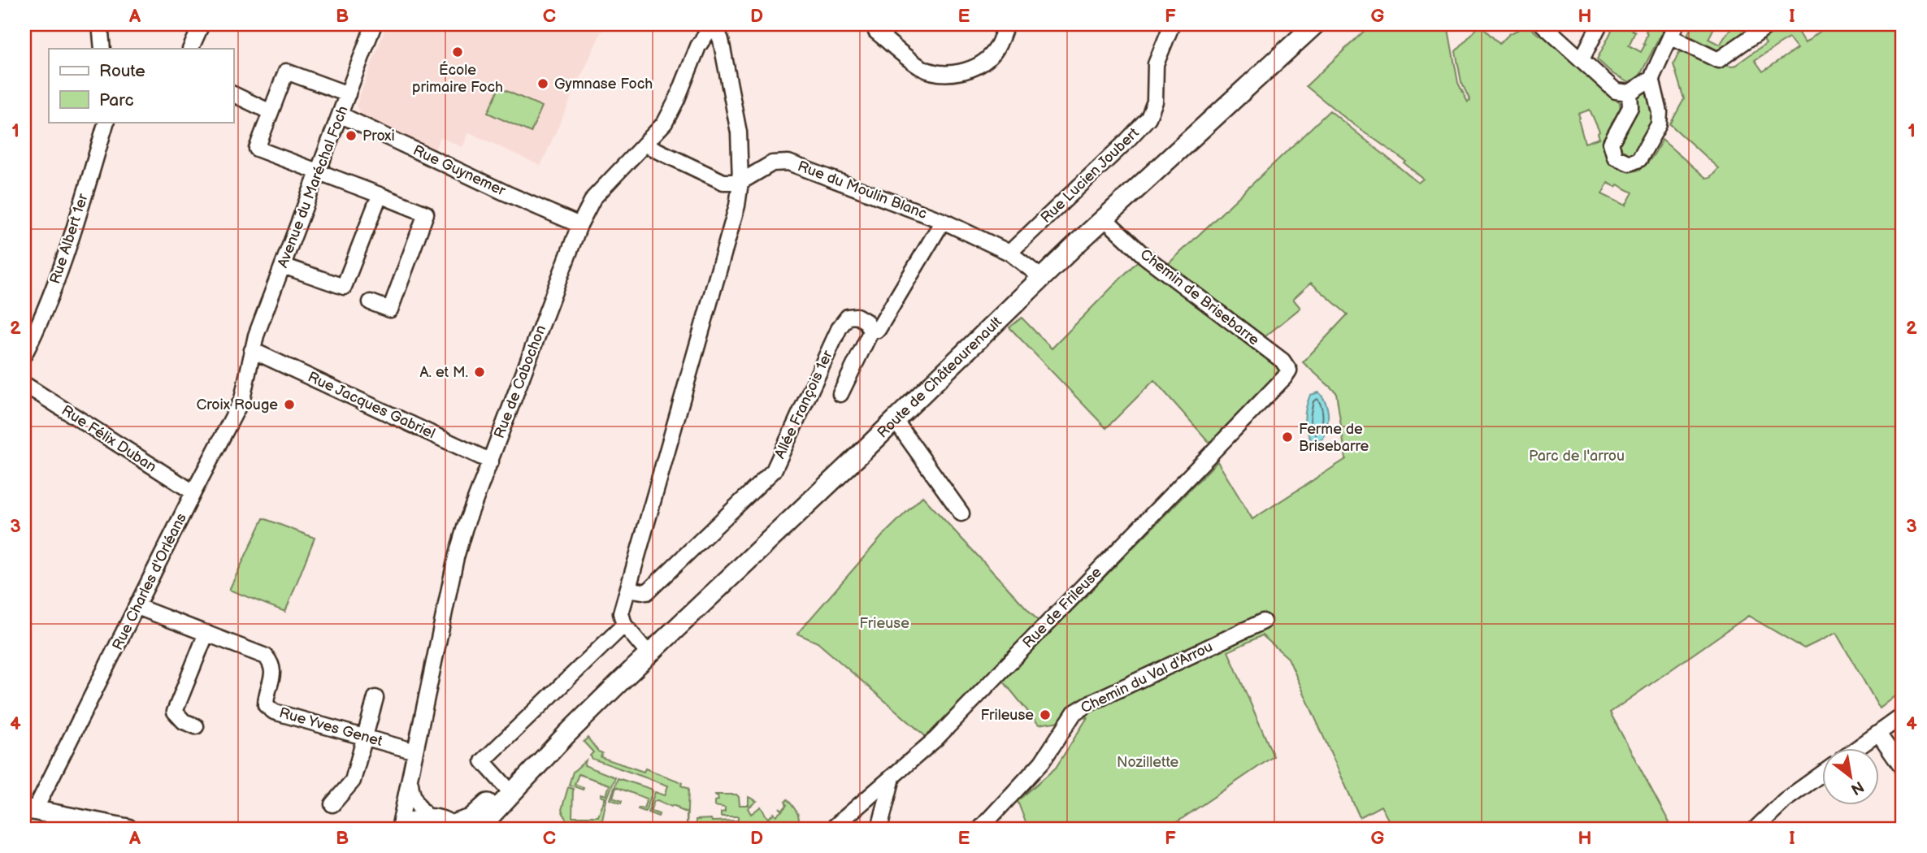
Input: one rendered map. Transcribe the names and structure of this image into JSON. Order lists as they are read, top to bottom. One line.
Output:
{"streets":{"main road":["Route de Châteaurenault"],"street":["Rue Guynemer","Rue Lucien Joubert","Avenue du Maréchal Foch","Rue du Moulin Blanc","Rue Albert 1er","Chemin de Brisebarre","Rue de Cabochon","Allée François 1er","Rue Jacques Gabriel","Rue Félix Duban","Rue Charles d'Orléans","Rue de Frileuse","Chemin du Val d'Arrou","Rue Yves Genet"]},"crossings":[["Rue Guynemer","Avenue du Maréchal Foch"],["Rue Guynemer","Rue de Cabochon"],["Rue Lucien Joubert","Rue du Moulin Blanc"],["Avenue du Maréchal Foch","Rue Jacques Gabriel"],["Avenue du Maréchal Foch","Rue Charles d'Orléans"],["Rue du Moulin Blanc","Route de Châteaurenault"],["Chemin de Brisebarre","Route de Châteaurenault"],["Chemin de Brisebarre","Rue de Frileuse"],["Rue de Cabochon","Rue Jacques Gabriel"],["Rue de Cabochon","Rue Yves Genet"],["Rue Jacques Gabriel","Rue Charles d'Orléans"],["Rue Félix Duban","Rue Charles d'Orléans"],["Rue Charles d'Orléans","Rue Yves Genet"]],"parks":["Parc de l'arrou","Frieuse","Nozillette"],"places":["École primaire Foch","Gymnase Foch","Proxi","A. et M.","Croix Rouge","Ferme de Brisebarre","Frileuse"],"legend":["Route","Parc"],"north":"bottom right","grid":{"columns":["A","B","C","D","E","F","G","H","I"],"rows":["1","2","3","4"]}}
